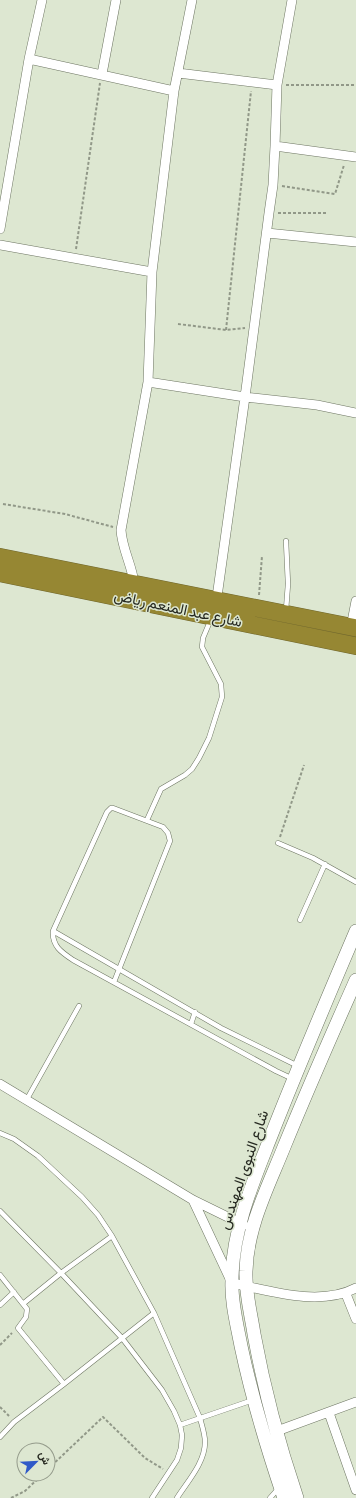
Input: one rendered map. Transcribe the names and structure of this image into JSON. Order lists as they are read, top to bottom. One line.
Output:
{"streets":{"highway":["شارع عبد المنعم رياض"],"street":["شارع النبوى المهندس"]},"north":"top right"}
